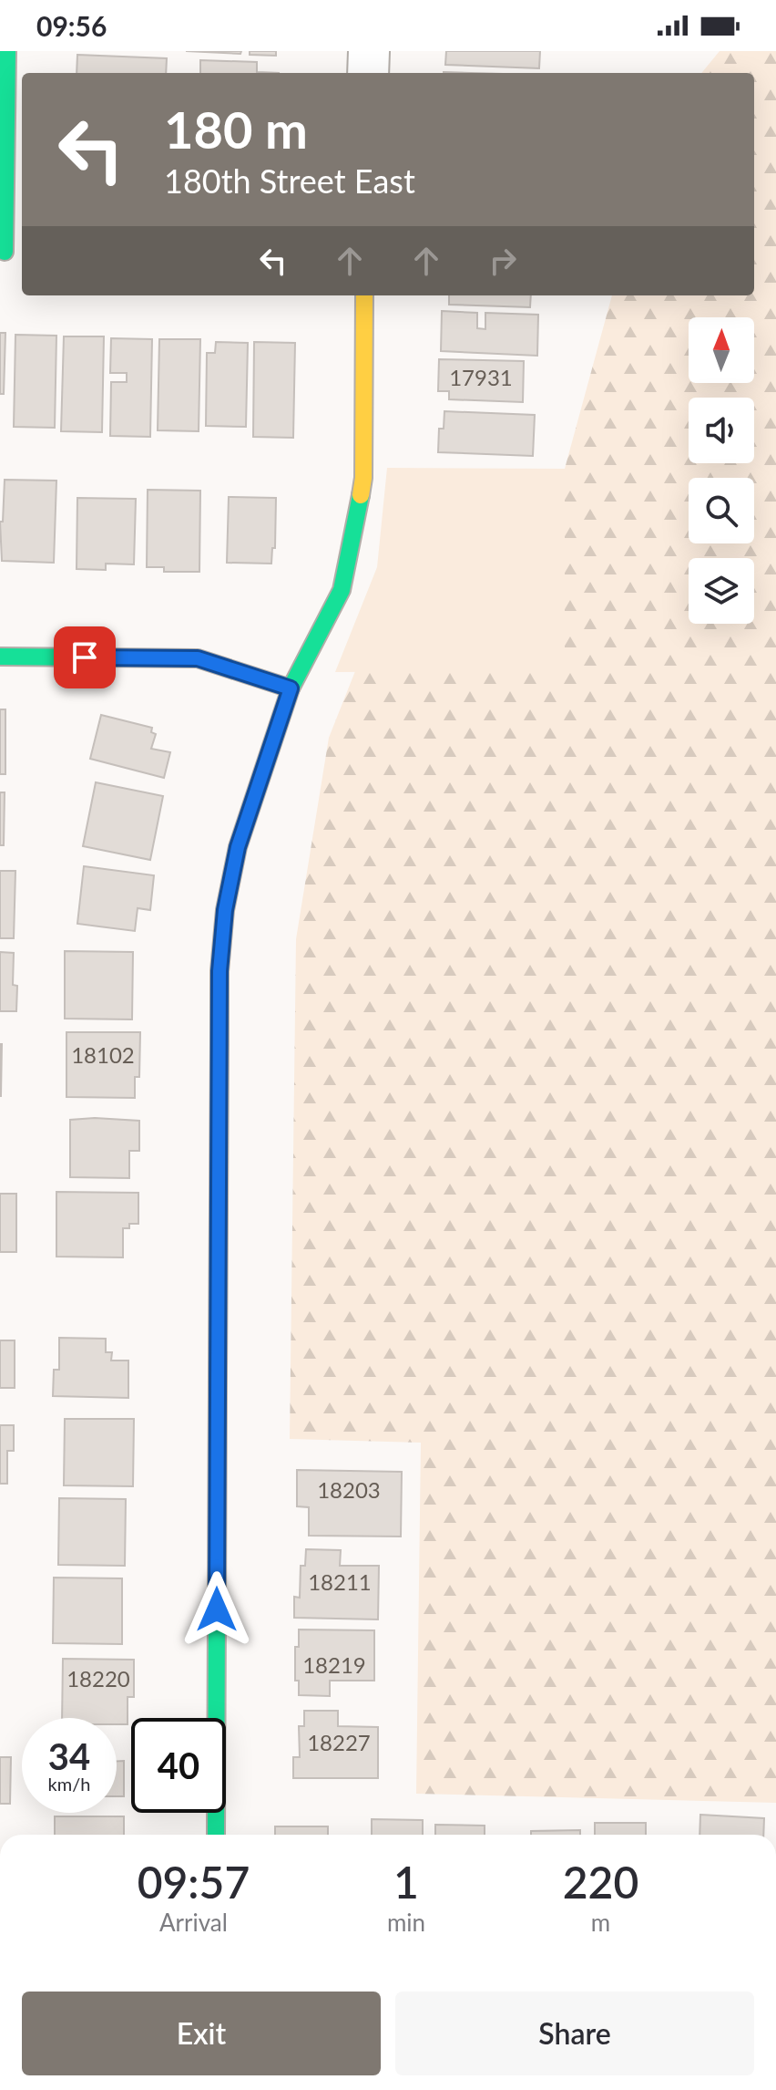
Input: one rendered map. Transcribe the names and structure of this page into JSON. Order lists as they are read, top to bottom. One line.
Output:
{"house_numbers":["17931","18102","18203","18211","18219","18220","18227"],"north":"top","page":{"status":"09:56","turn":["180 m","180th Street East"],"speed":"34 km/h","limit":"40","eta":["09:57","Arrival","1","min","220","m"],"buttons":["Exit","Share"]}}
